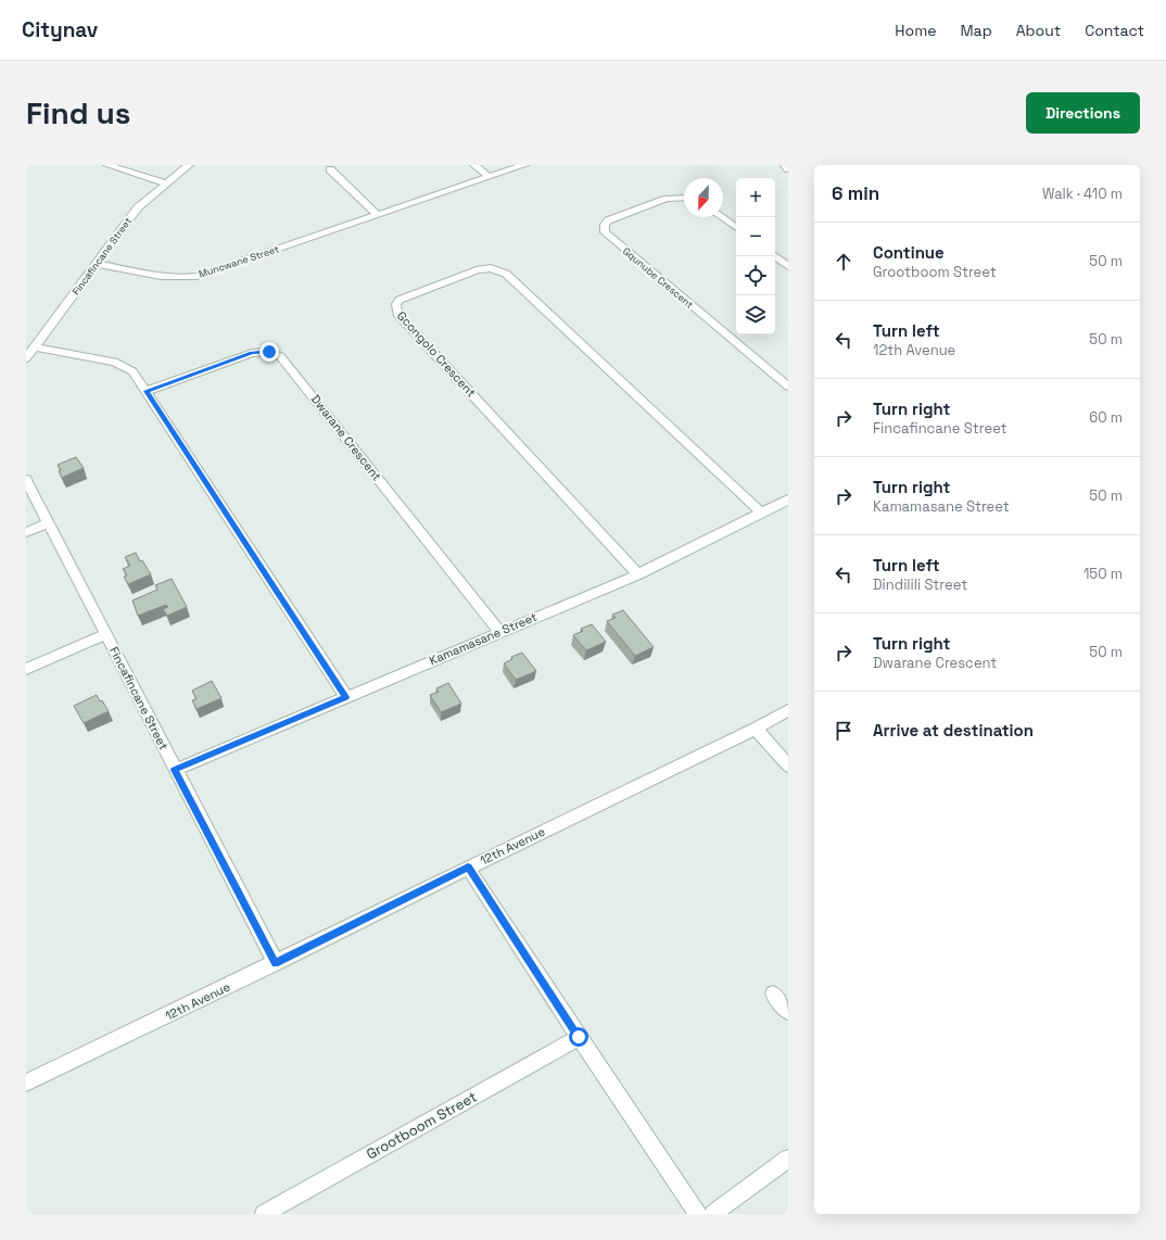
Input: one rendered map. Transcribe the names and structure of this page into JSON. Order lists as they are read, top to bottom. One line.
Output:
{"streets":{"street":["Fincafincane Street","Muncwane Street","Gqunube Crescent","Gcongolo Crescent","Dwarane Crescent","Kamamasane Street","12th Avenue","Grootboom Street"]},"crossings":[["Fincafincane Street","Muncwane Street"],["Fincafincane Street","Kamamasane Street"],["Fincafincane Street","12th Avenue"],["Gcongolo Crescent","Kamamasane Street"],["Dwarane Crescent","Kamamasane Street"]],"north":"bottom","page":{"header":"Citynav","nav":["Home","Map","About","Contact"],"buttons":"Directions","title":"Find us","heading":["6 min","Walk · 410 m"],"map_buttons":["+","−"],"list":[["Continue","Grootboom Street","50 m"],["Turn left","12th Avenue","50 m"],["Turn right","Fincafincane Street","60 m"],["Turn right","Kamamasane Street","50 m"],["Turn left","Dindilili Street","150 m"],["Turn right","Dwarane Crescent","50 m"],"Arrive at destination"]}}
